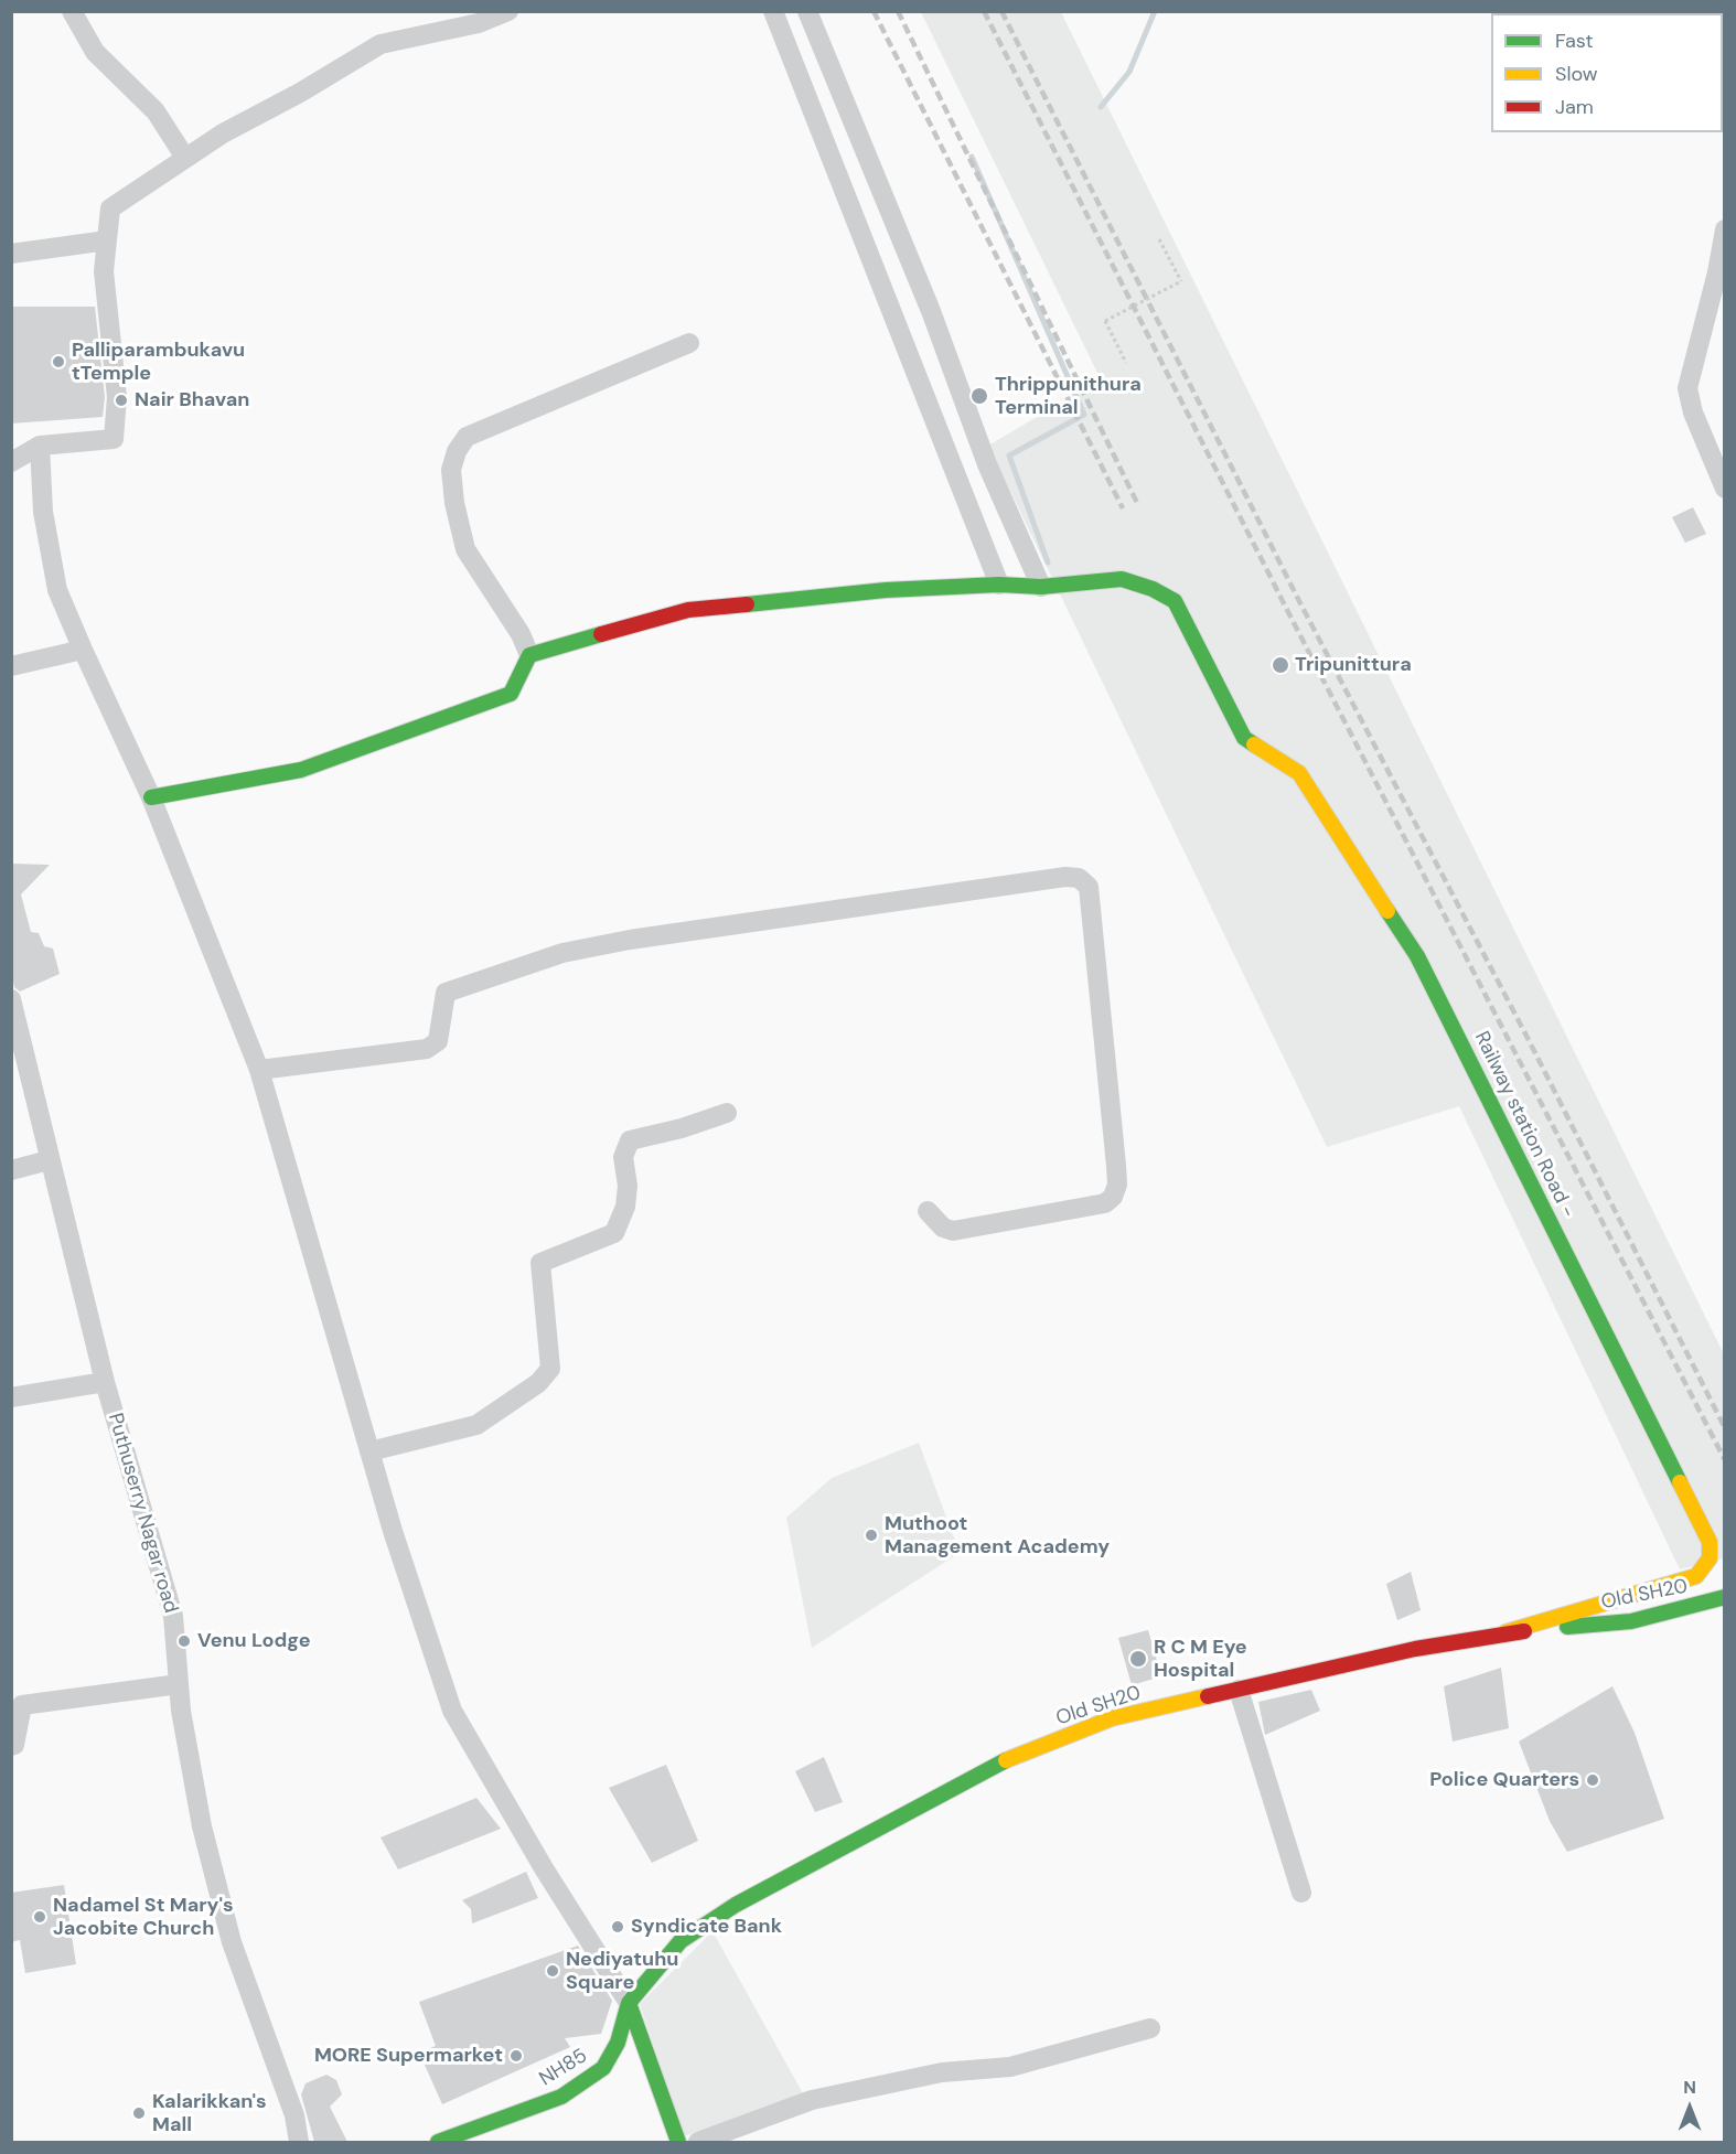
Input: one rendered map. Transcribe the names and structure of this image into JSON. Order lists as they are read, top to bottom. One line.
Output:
{"streets":{"street":["Railway station Road -","Puthuserry Nagar road","Old SH20","NH85"]},"crossings":[["Railway station Road -","Old SH20"],["Old SH20","NH85"]],"places":["Palliparambukavu tTemple","Thrippunithura Terminal","Nair Bhavan","Tripunittura","Muthoot Management Academy","Venu Lodge","R C M Eye Hospital","Police Quarters","Nadamel St Mary's Jacobite Church","Syndicate Bank","Nediyatuhu Square","MORE Supermarket","Kalarikkan's Mall"],"legend":["Fast","Slow","Jam"],"north":"top"}
